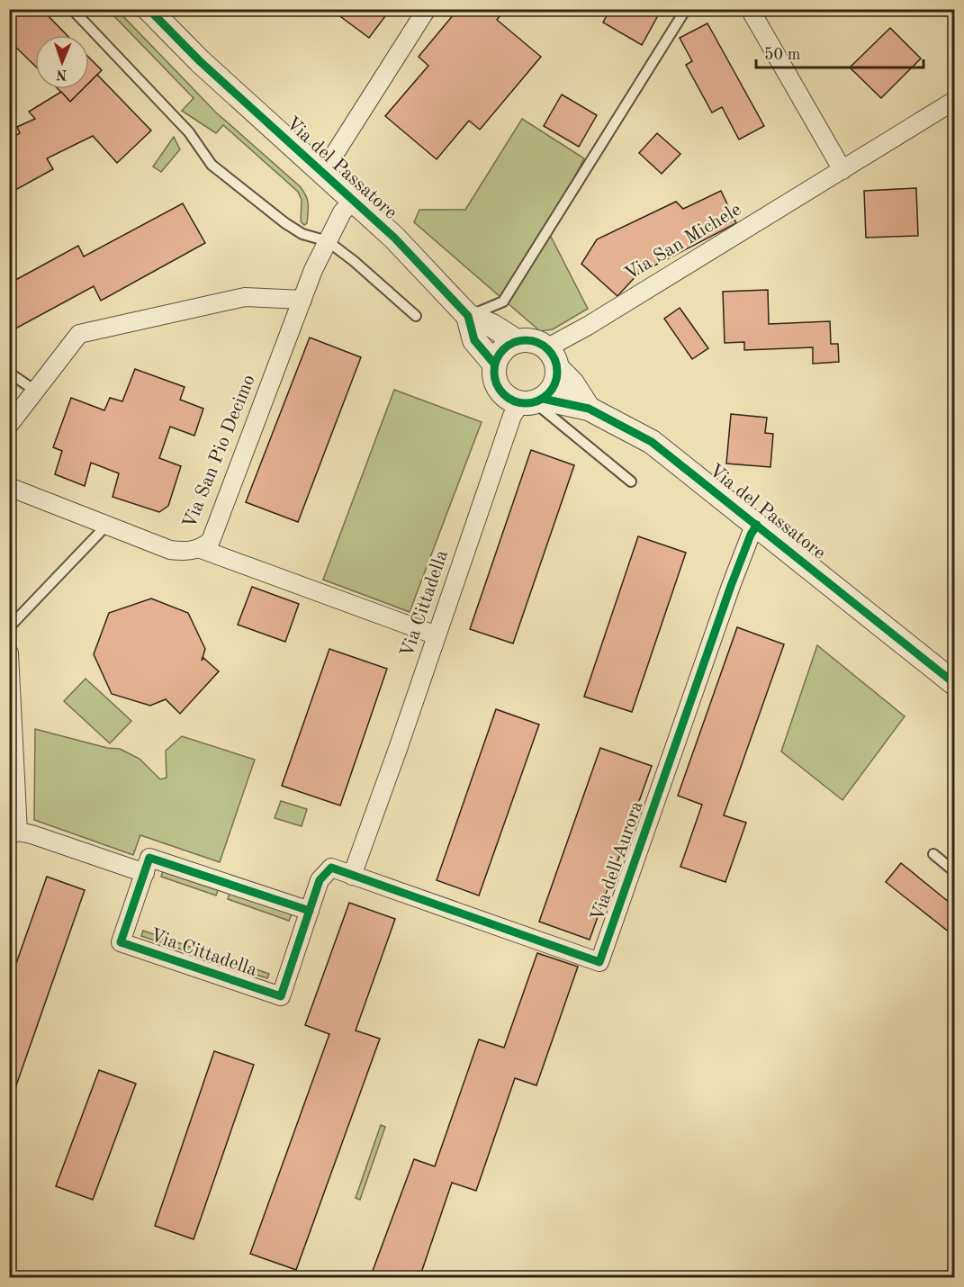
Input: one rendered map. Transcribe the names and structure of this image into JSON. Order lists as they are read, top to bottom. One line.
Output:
{"streets":{"street":["Via del Passatore","Via San Michele","Via San Pio Decimo","Via Cittadella","Via dell'Aurora"]},"crossings":[["Via del Passatore","Via San Michele"],["Via del Passatore","Via San Pio Decimo"],["Via del Passatore","Via Cittadella"],["Via del Passatore","Via dell'Aurora"],["Via San Michele","Via Cittadella"],["Via Cittadella","Via dell'Aurora"]],"scale_bar":"50 m","north":"bottom"}
